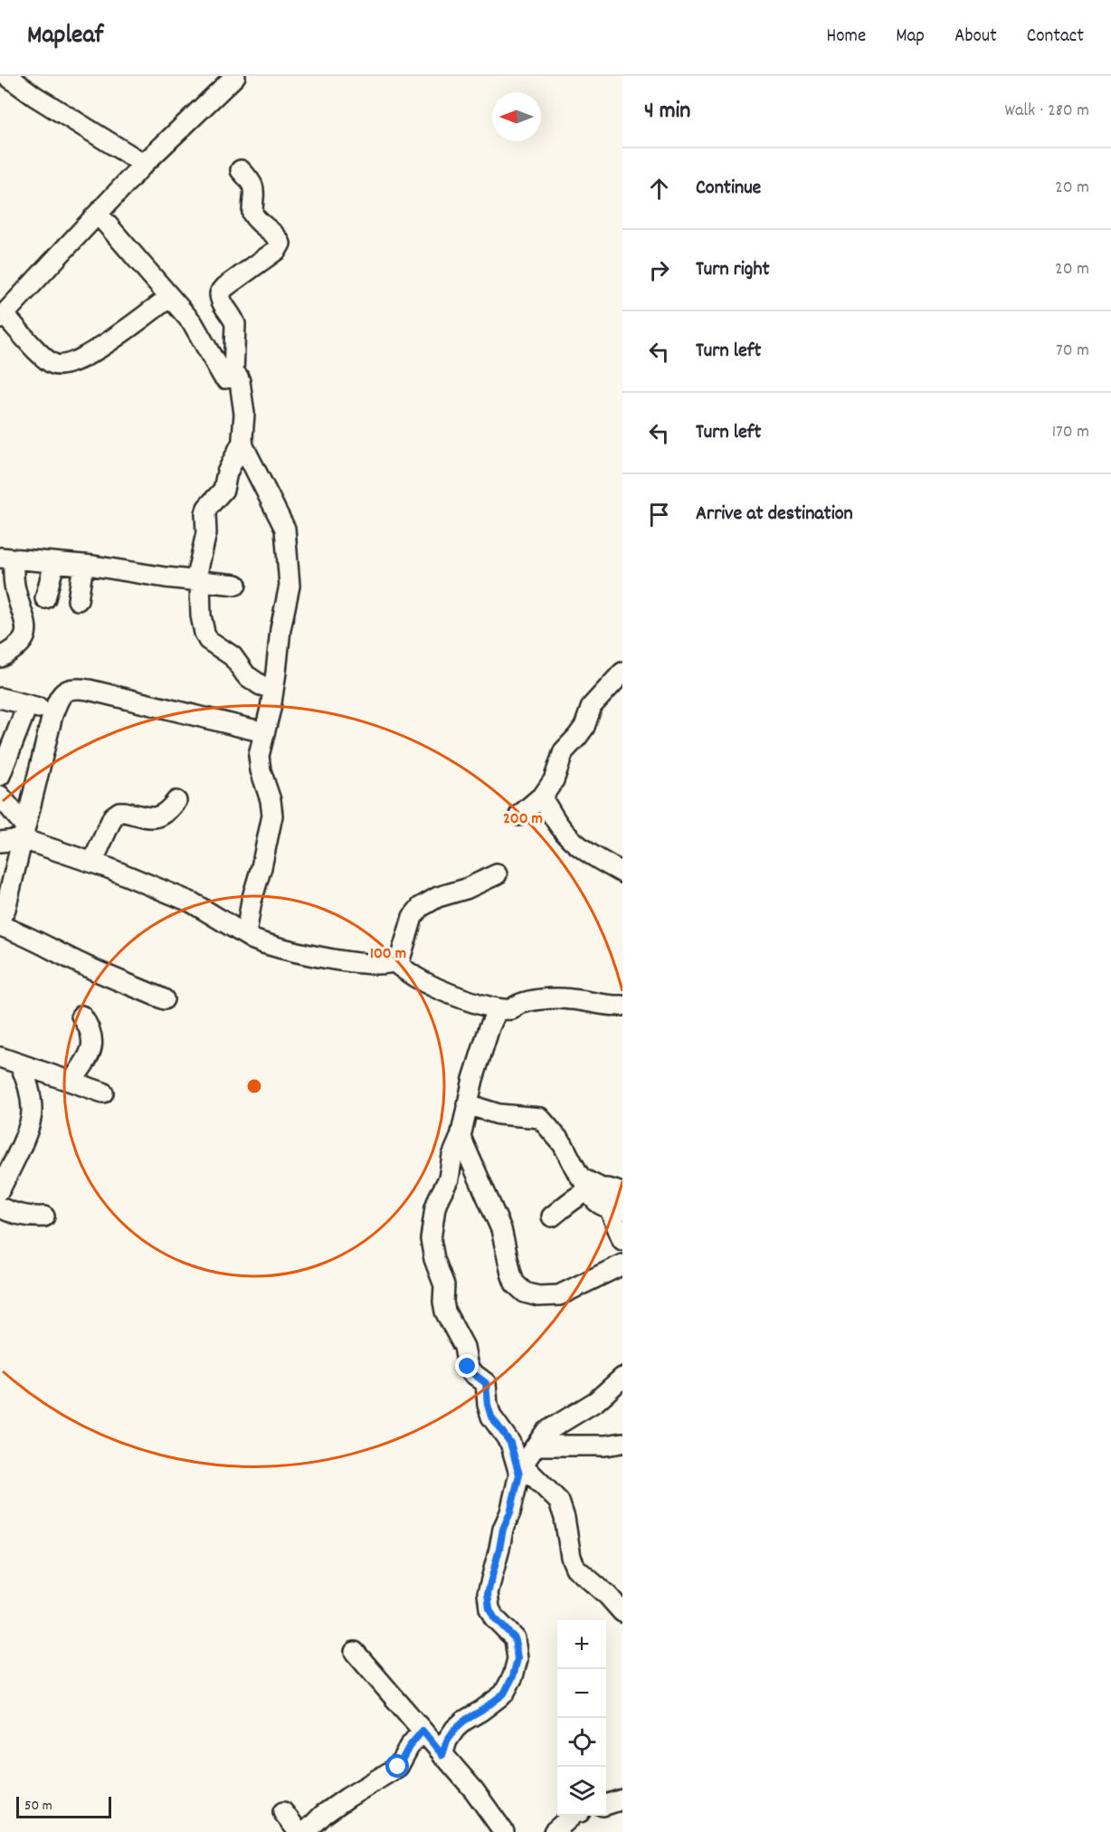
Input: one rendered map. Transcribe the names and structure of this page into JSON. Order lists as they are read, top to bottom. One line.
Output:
{"scale_bar":"50 m","north":"left","page":{"header":"Mapleaf","nav":["Home","Map","About","Contact"],"heading":["4 min","Walk · 280 m"],"list":[["Continue","20 m"],["Turn right","20 m"],["Turn left","70 m"],["Turn left","170 m"],"Arrive at destination"],"map_buttons":["+","−"],"scale":"50 m"},"rings":["200 m","100 m"]}
